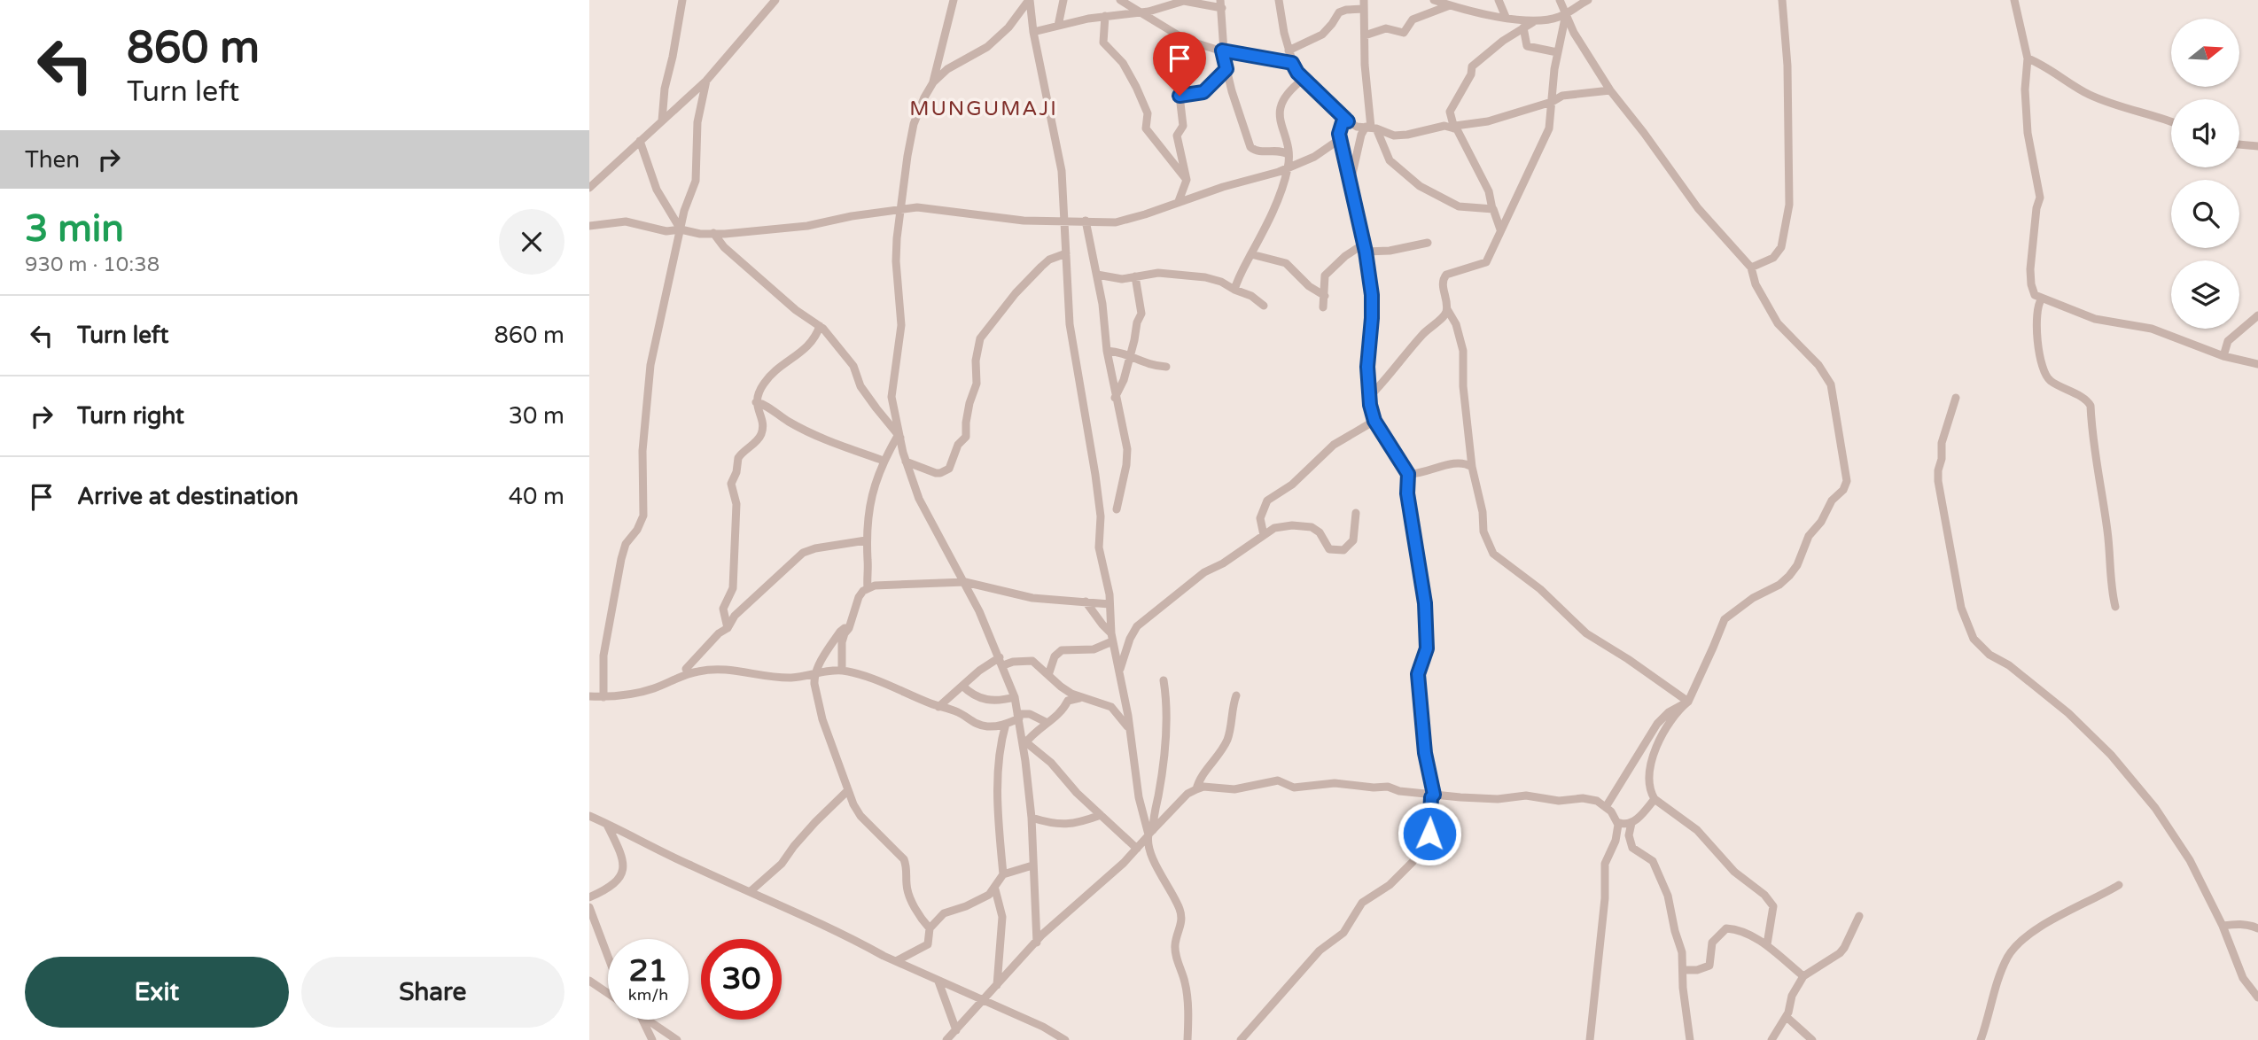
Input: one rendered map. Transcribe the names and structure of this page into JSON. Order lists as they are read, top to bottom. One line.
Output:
{"districts":["MUNGUMAJI"],"north":"right","page":{"turn":["860 m","Turn left"],"then":"Then","heading":["3 min","930 m · 10:38"],"list":[{"name":"Turn left","value":"860 m"},{"name":"Turn right","value":"30 m"},{"name":"Arrive at destination","value":"40 m"}],"speed":"21 km/h","limit":"30","buttons":["Exit","Share"]}}
